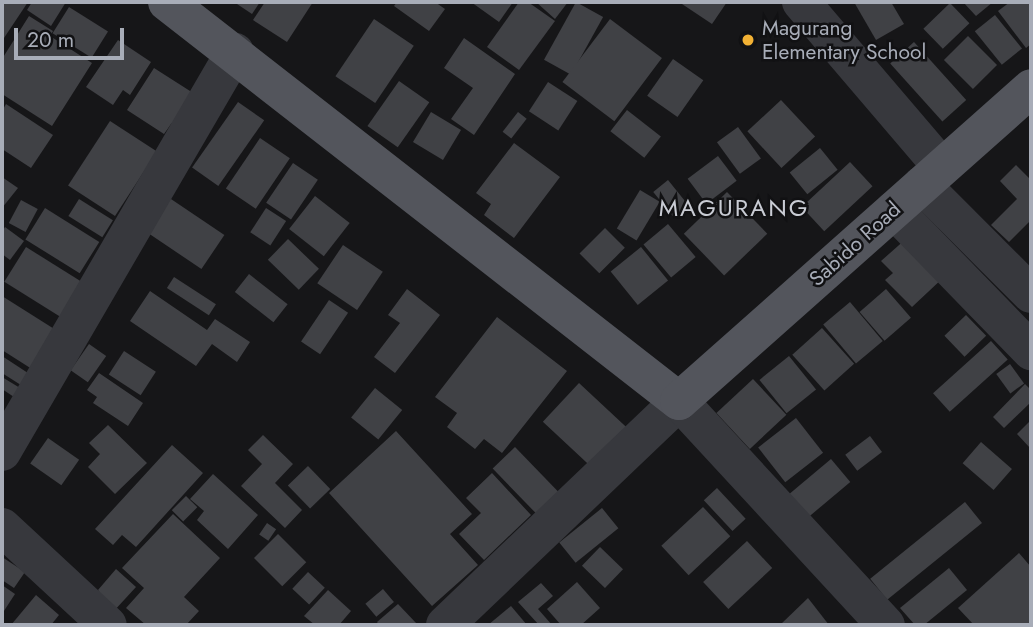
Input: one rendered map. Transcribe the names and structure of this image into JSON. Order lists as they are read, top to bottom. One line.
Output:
{"streets":{"main road":["Sabido Road"]},"districts":["MAGURANG"],"places":["Magurang Elementary School"],"scale_bar":"20 m"}
